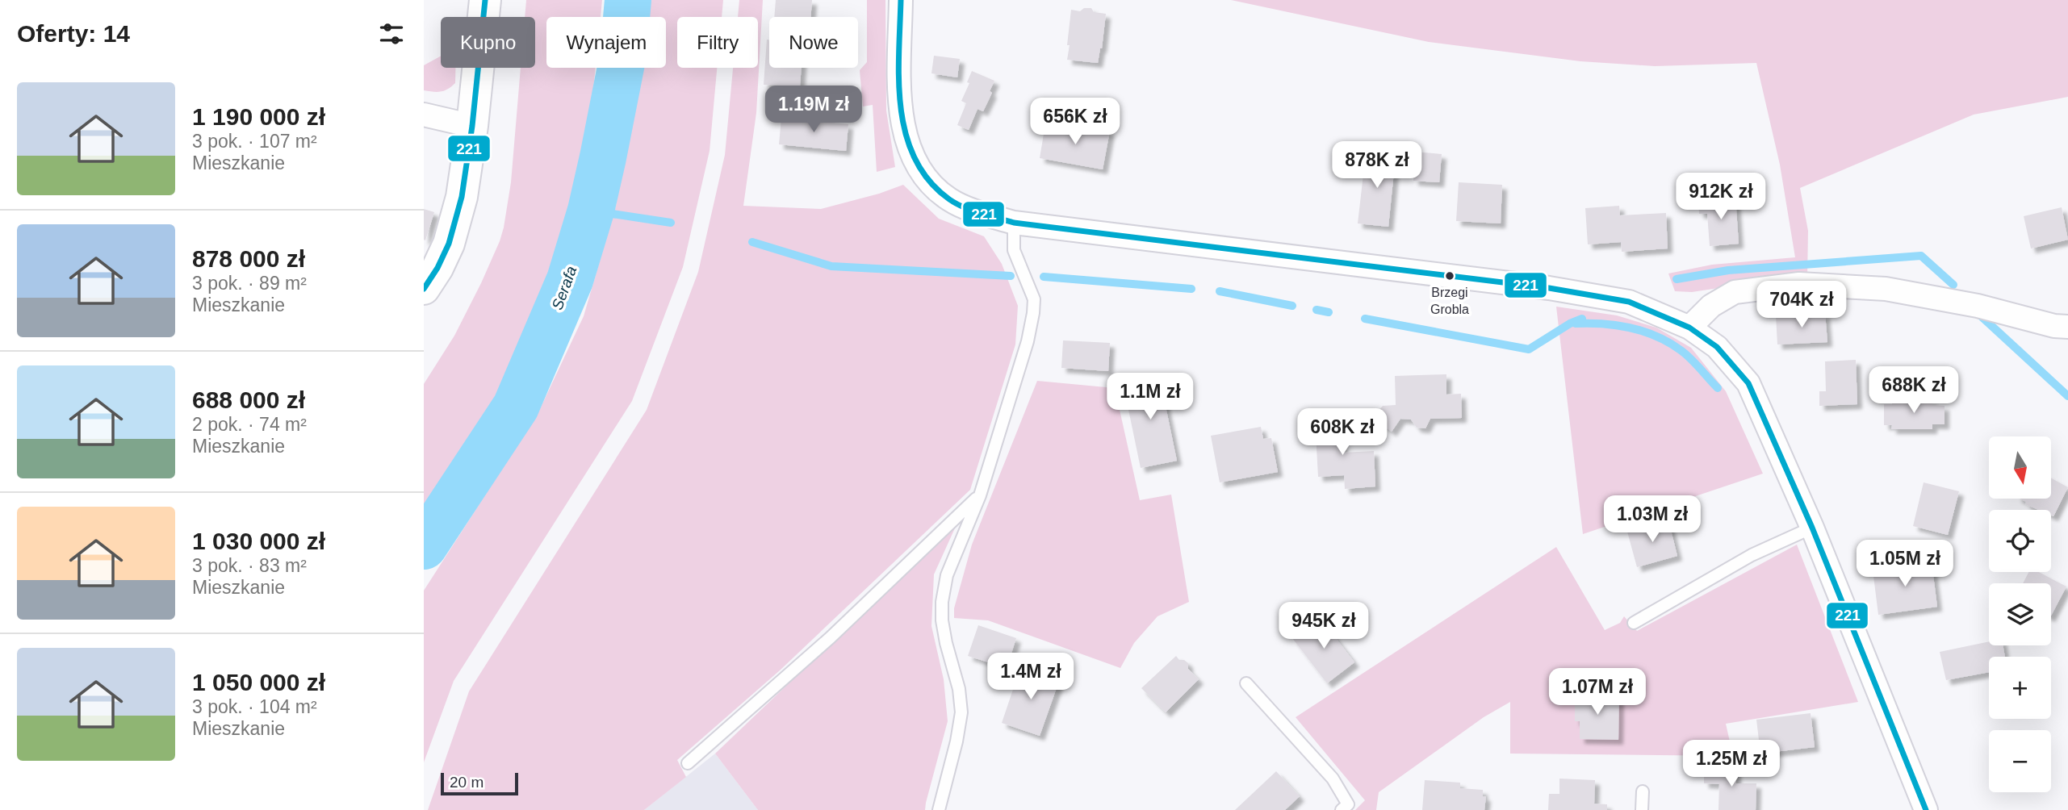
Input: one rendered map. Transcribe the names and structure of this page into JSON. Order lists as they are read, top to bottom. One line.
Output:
{"water":["Serafa"],"places":["Brzegi Grobla"],"lines":["transit line 221"],"scale_bar":"20 m","north":"bottom","page":{"heading":"Oferty: 14","chip":["Kupno","Wynajem","Filtry","Nowe"],"list":[{"name":"1 190 000 zł","note":"3 pok. · 107 m² · Mieszkanie"},{"name":"878 000 zł","note":"3 pok. · 89 m² · Mieszkanie"},{"name":"688 000 zł","note":"2 pok. · 74 m² · Mieszkanie"},{"name":"1 030 000 zł","note":"3 pok. · 83 m² · Mieszkanie"},{"name":"1 050 000 zł","note":"3 pok. · 104 m² · Mieszkanie"}],"price":["1.19M zł","656K zł","878K zł","912K zł","704K zł","688K zł","1.1M zł","608K zł","1.03M zł","1.05M zł","945K zł","1.4M zł","1.07M zł","1.25M zł"],"map_buttons":["+","−"],"scale":"20 m"}}
